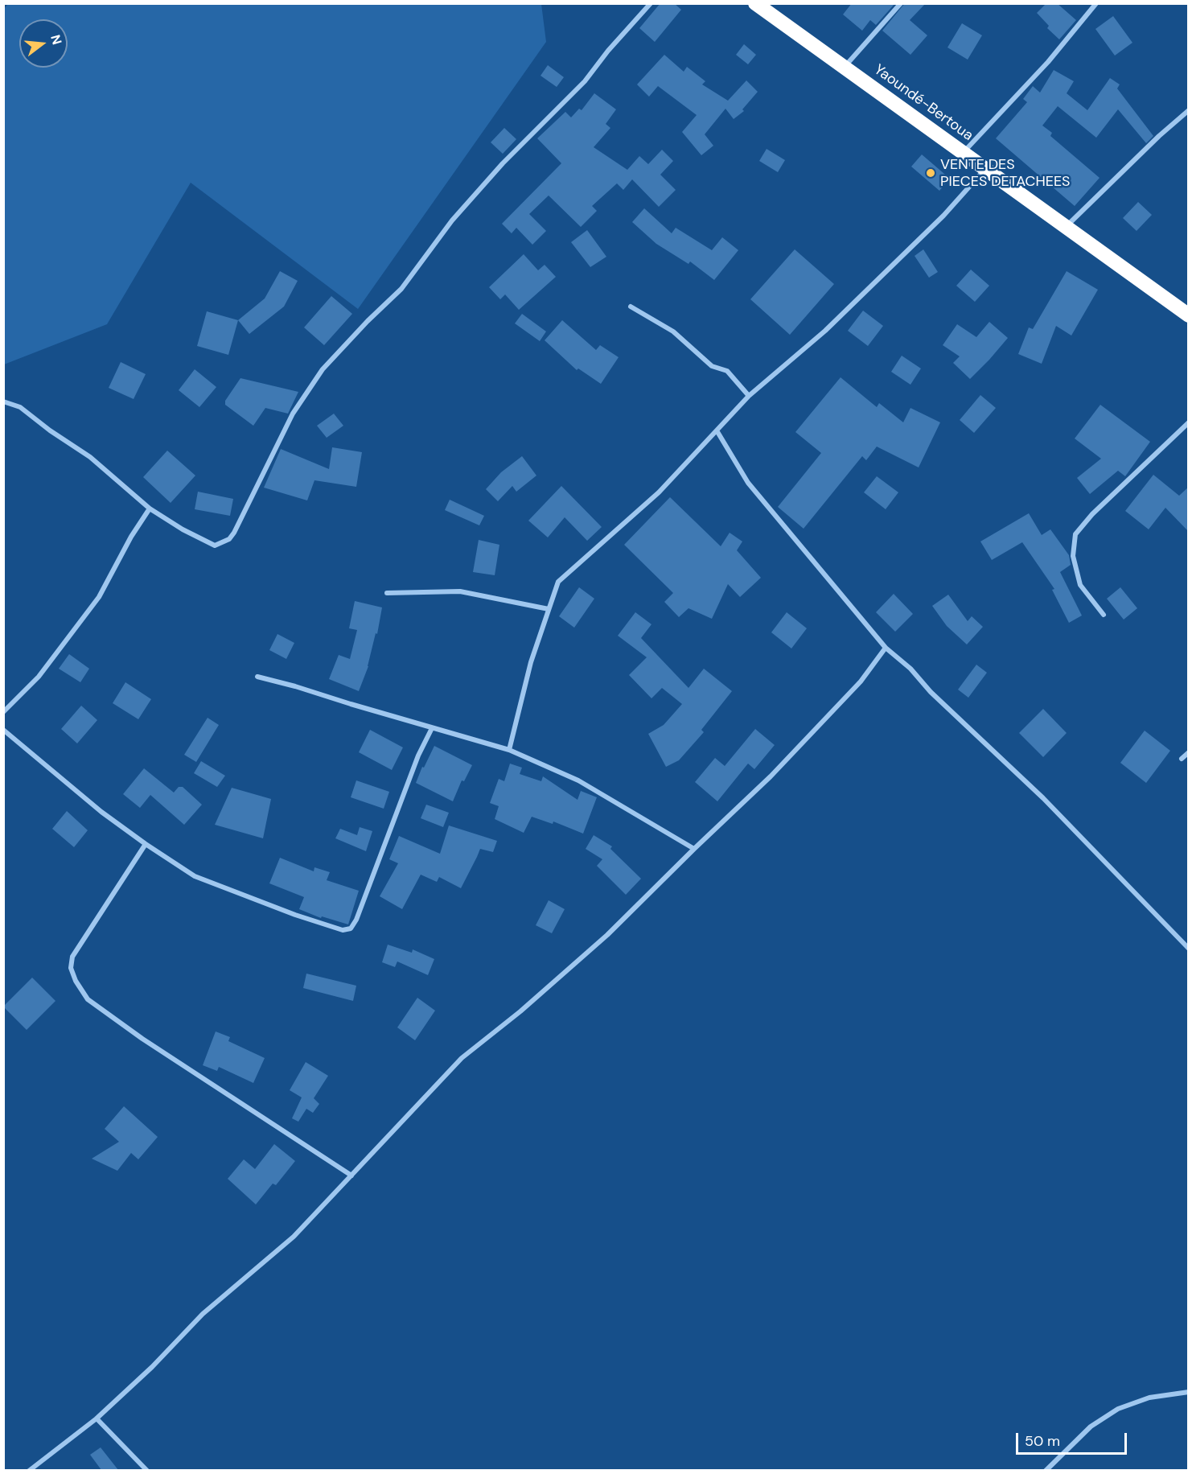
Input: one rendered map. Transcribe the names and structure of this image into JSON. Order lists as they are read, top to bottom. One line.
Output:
{"streets":{"highway":["Yaoundé-Bertoua"]},"places":["VENTE DES PIECES DETACHEES"],"scale_bar":"50 m","north":"right"}
